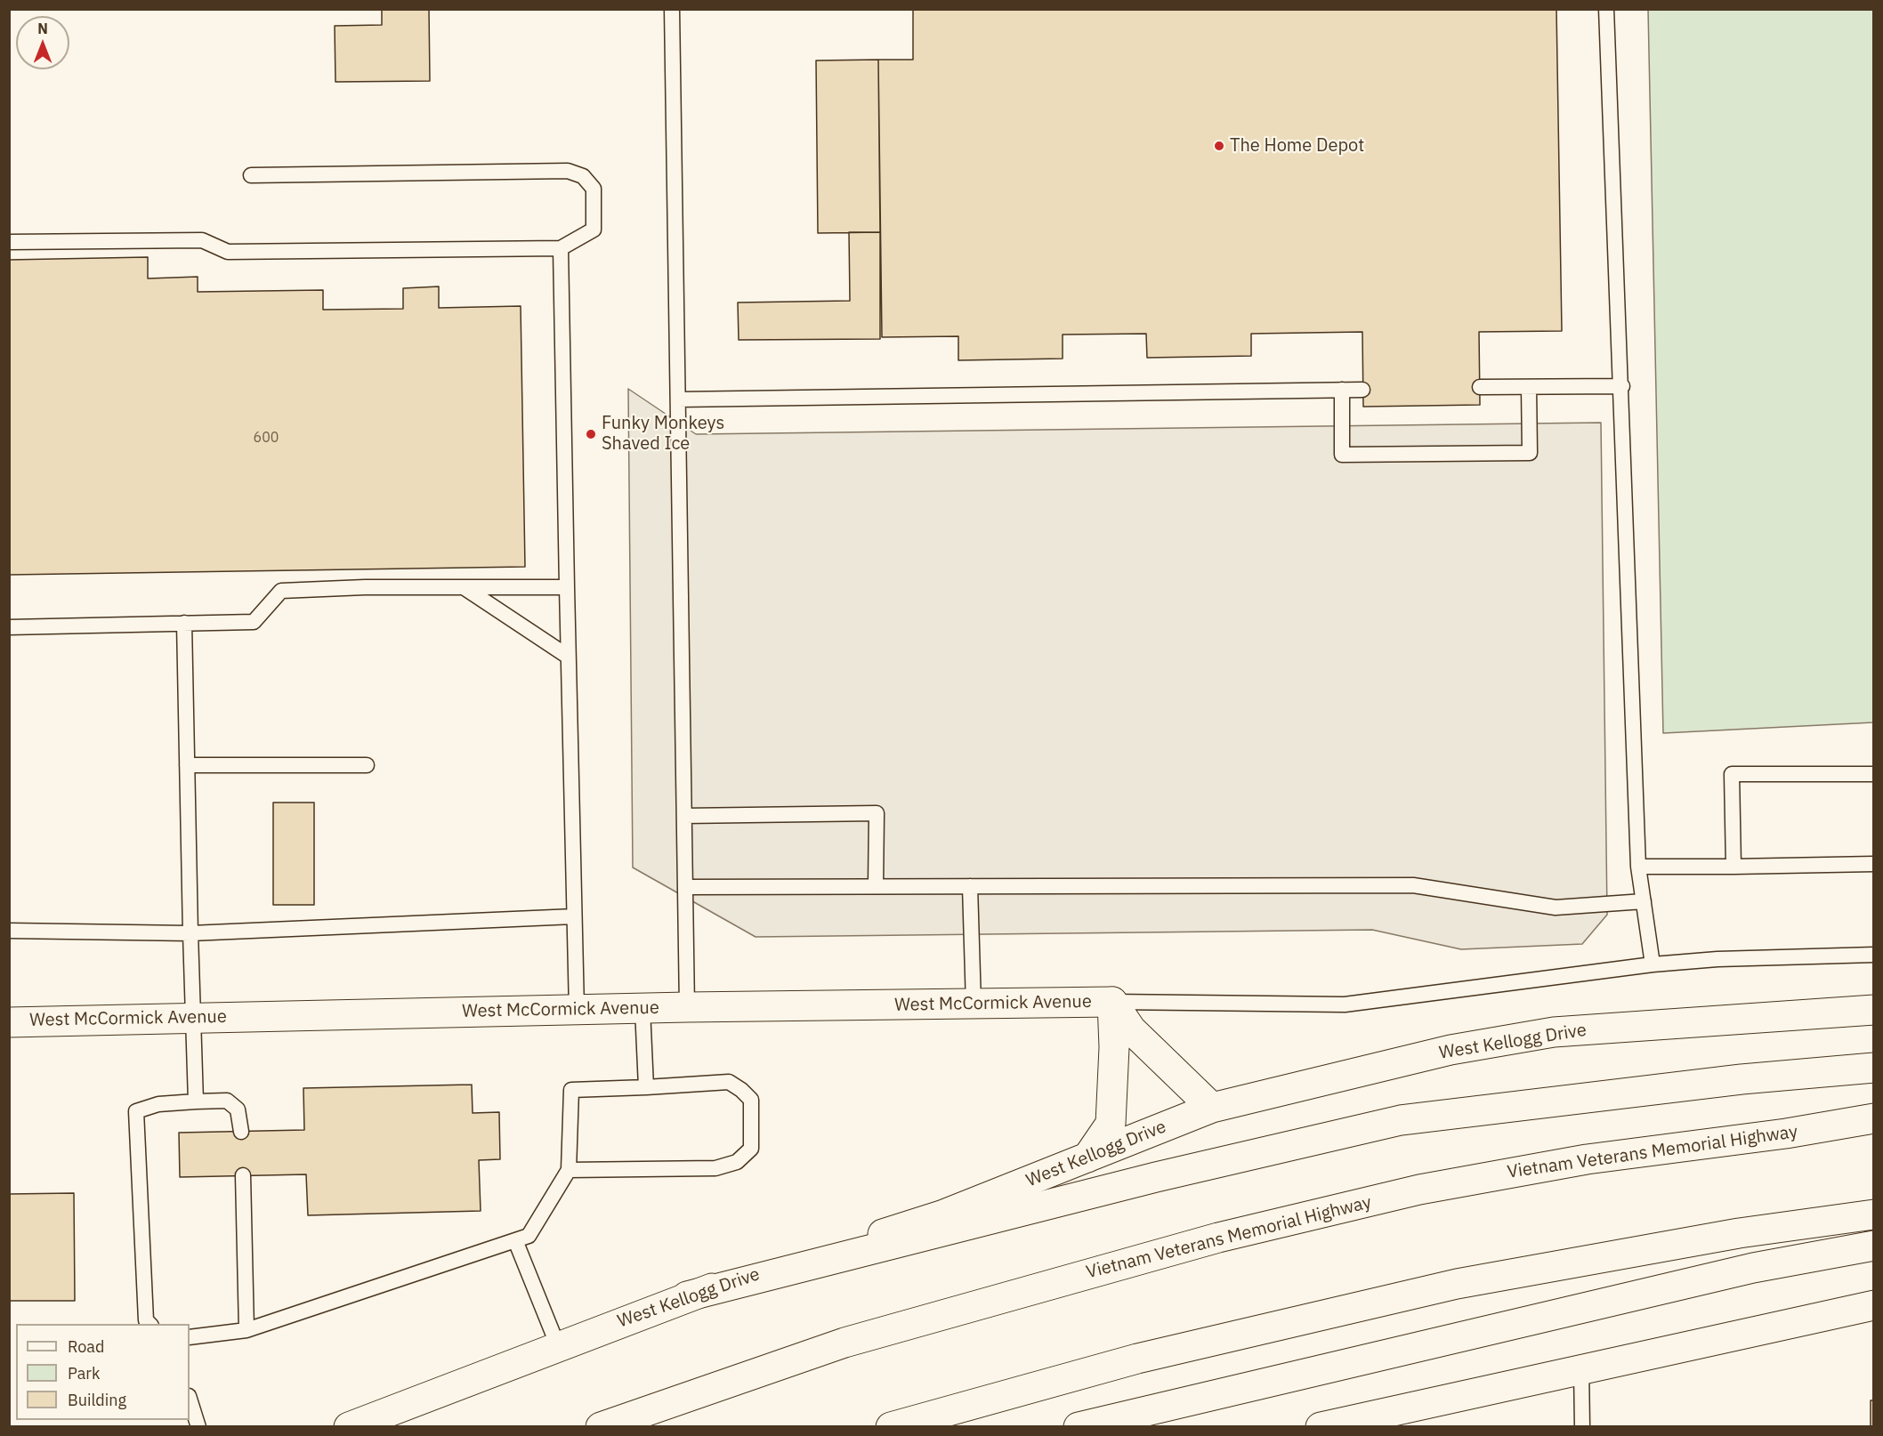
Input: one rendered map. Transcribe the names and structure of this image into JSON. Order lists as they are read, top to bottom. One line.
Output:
{"streets":{"main road":["West McCormick Avenue","West Kellogg Drive","Vietnam Veterans Memorial Highway"]},"places":["The Home Depot","Funky Monkeys Shaved Ice"],"house_numbers":["600"],"legend":["Road","Park","Building"],"north":"top"}
